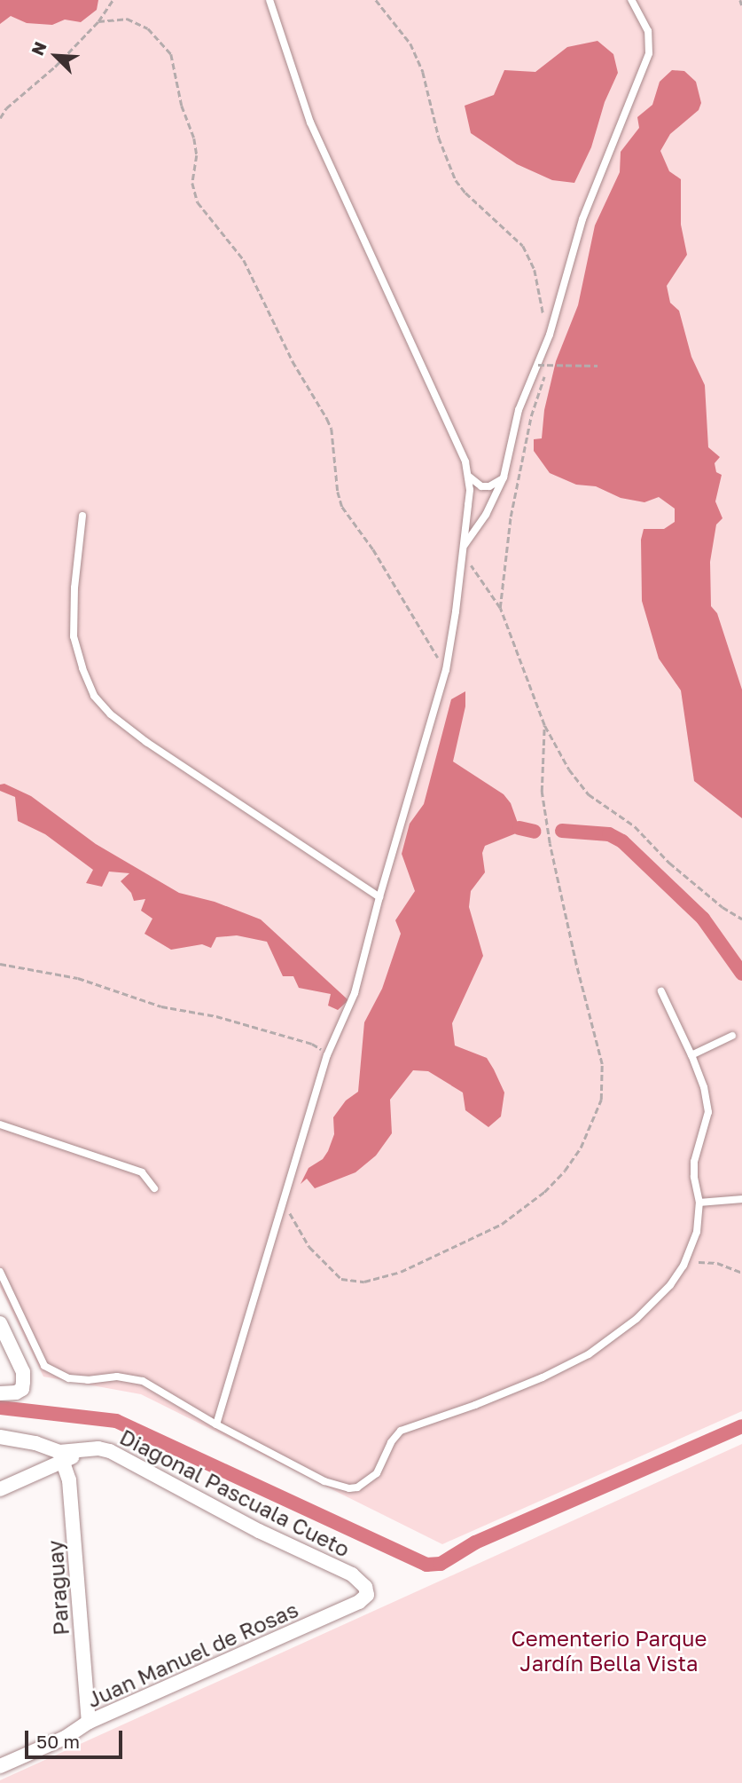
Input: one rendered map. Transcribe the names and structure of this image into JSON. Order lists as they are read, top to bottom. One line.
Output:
{"streets":{"street":["Diagonal Pascuala Cueto","Paraguay","Juan Manuel de Rosas"]},"crossings":[["Diagonal Pascuala Cueto","Paraguay"],["Diagonal Pascuala Cueto","Juan Manuel de Rosas"],["Paraguay","Juan Manuel de Rosas"]],"parks":["Cementerio Parque Jardín Bella Vista"],"scale_bar":"50 m","north":"top left"}
